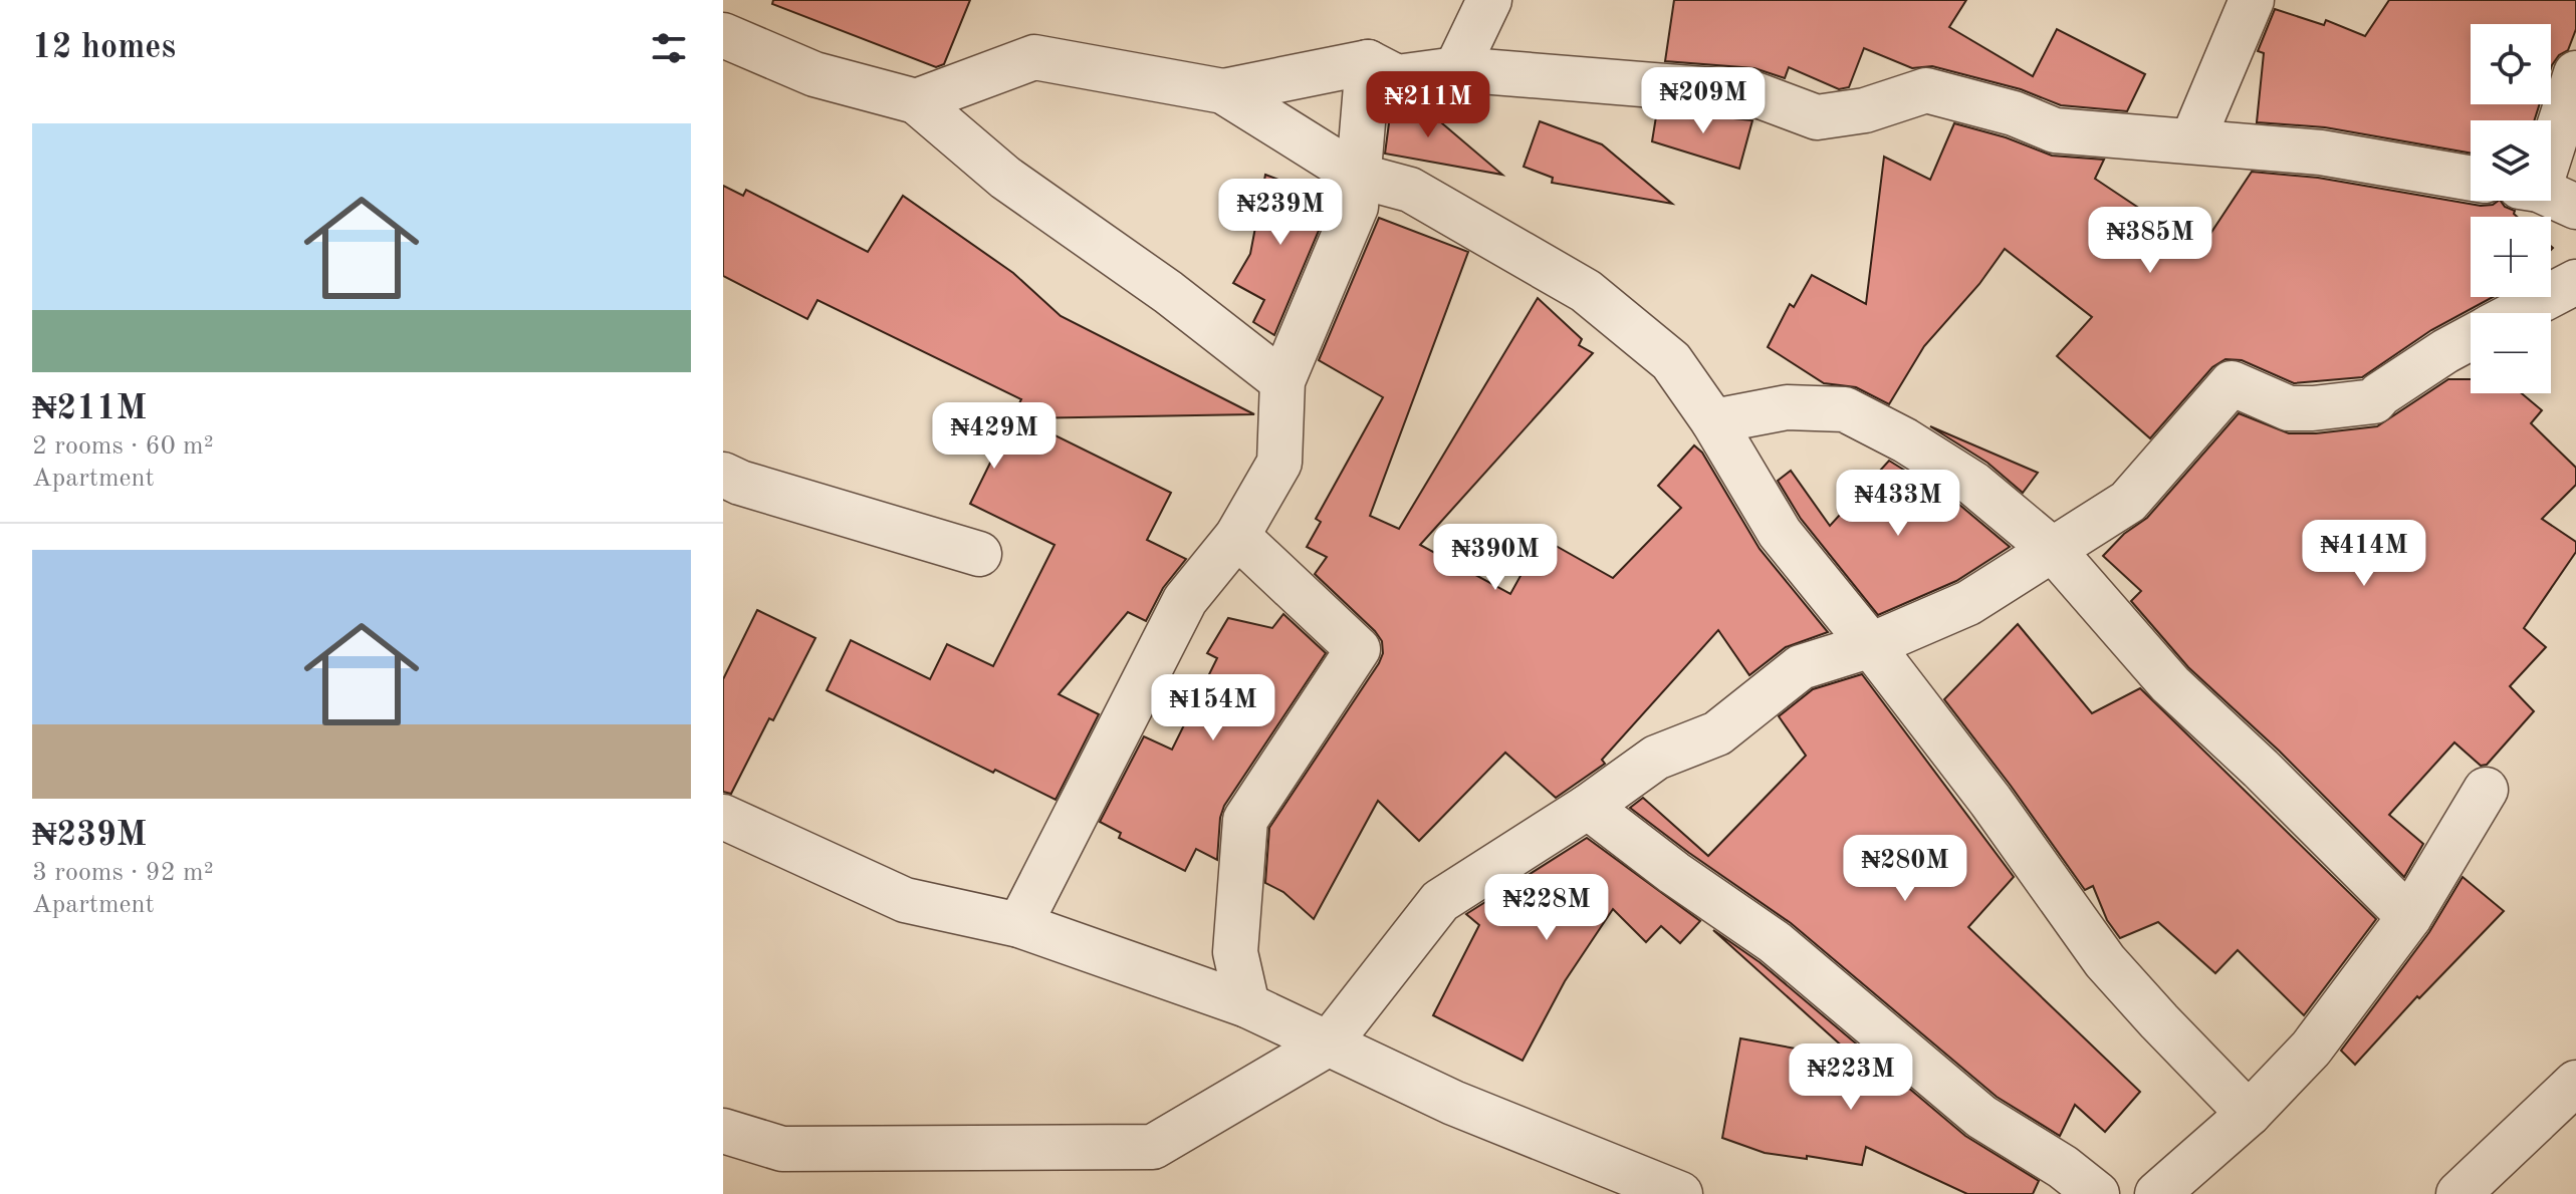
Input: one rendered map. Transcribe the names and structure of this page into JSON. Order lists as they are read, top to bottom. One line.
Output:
{"page":{"heading":"12 homes","map_buttons":["+","−"],"price":["₦209M","₦211M","₦239M","₦385M","₦429M","₦433M","₦414M","₦390M","₦154M","₦280M","₦228M","₦223M"],"list":[{"name":"₦211M","note":"2 rooms · 60 m² · Apartment"},{"name":"₦239M","note":"3 rooms · 92 m² · Apartment"}]}}
